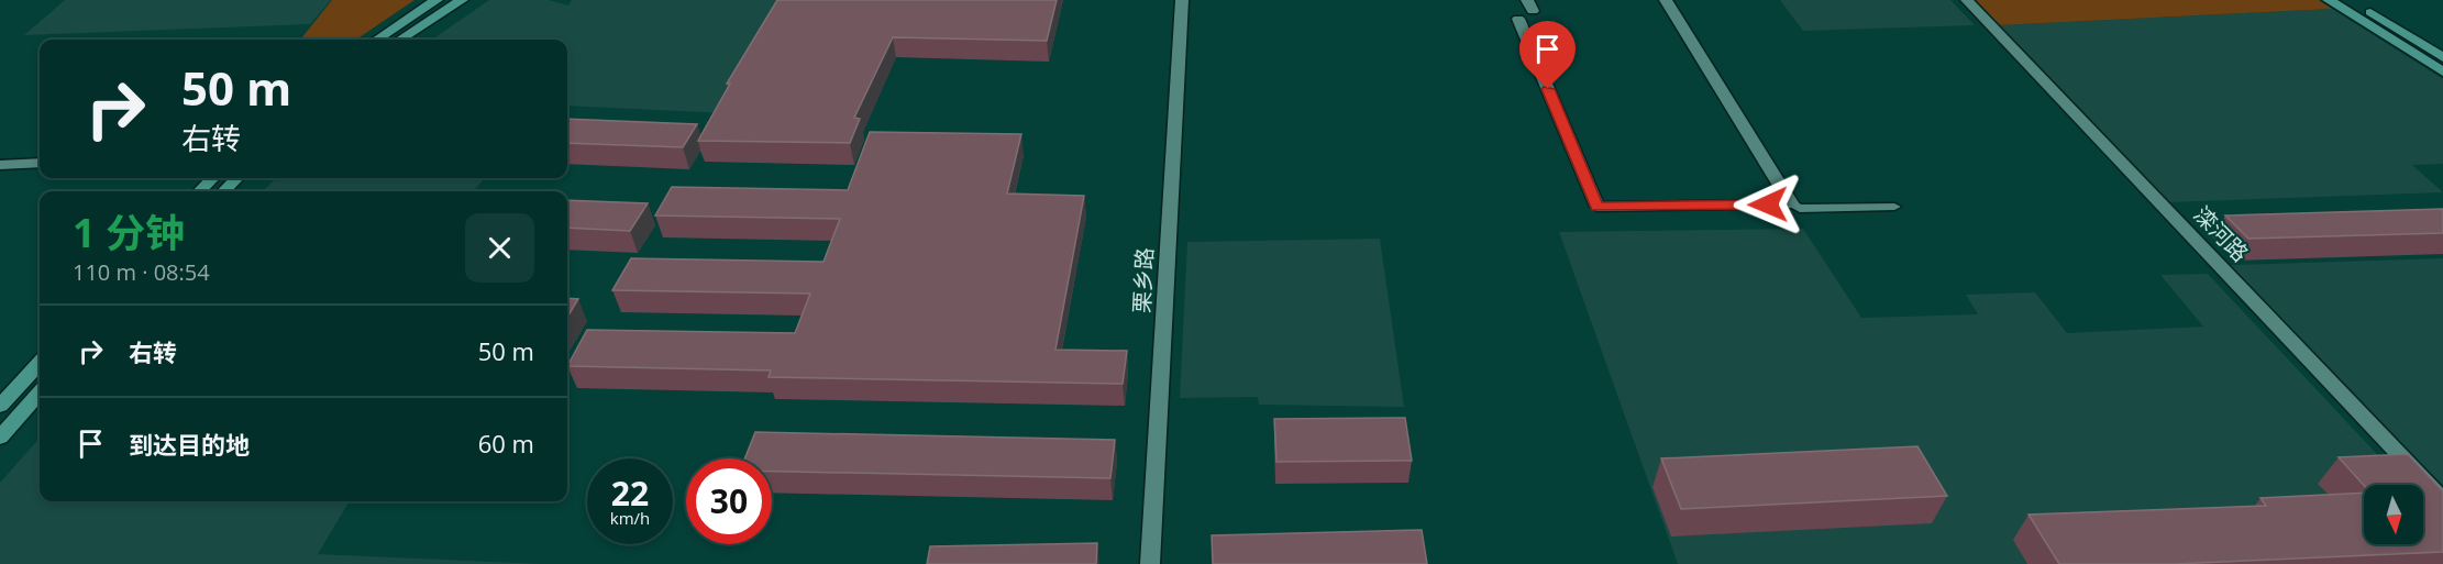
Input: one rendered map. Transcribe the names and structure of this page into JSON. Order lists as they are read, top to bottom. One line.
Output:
{"streets":{"street":["滦河路","栗乡路"]},"north":"bottom","page":{"turn":["50 m","右转"],"heading":["1 分钟","110 m · 08:54"],"list":[{"name":"右转","value":"50 m"},{"name":"到达目的地","value":"60 m"}],"speed":"22 km/h","limit":"30"}}
